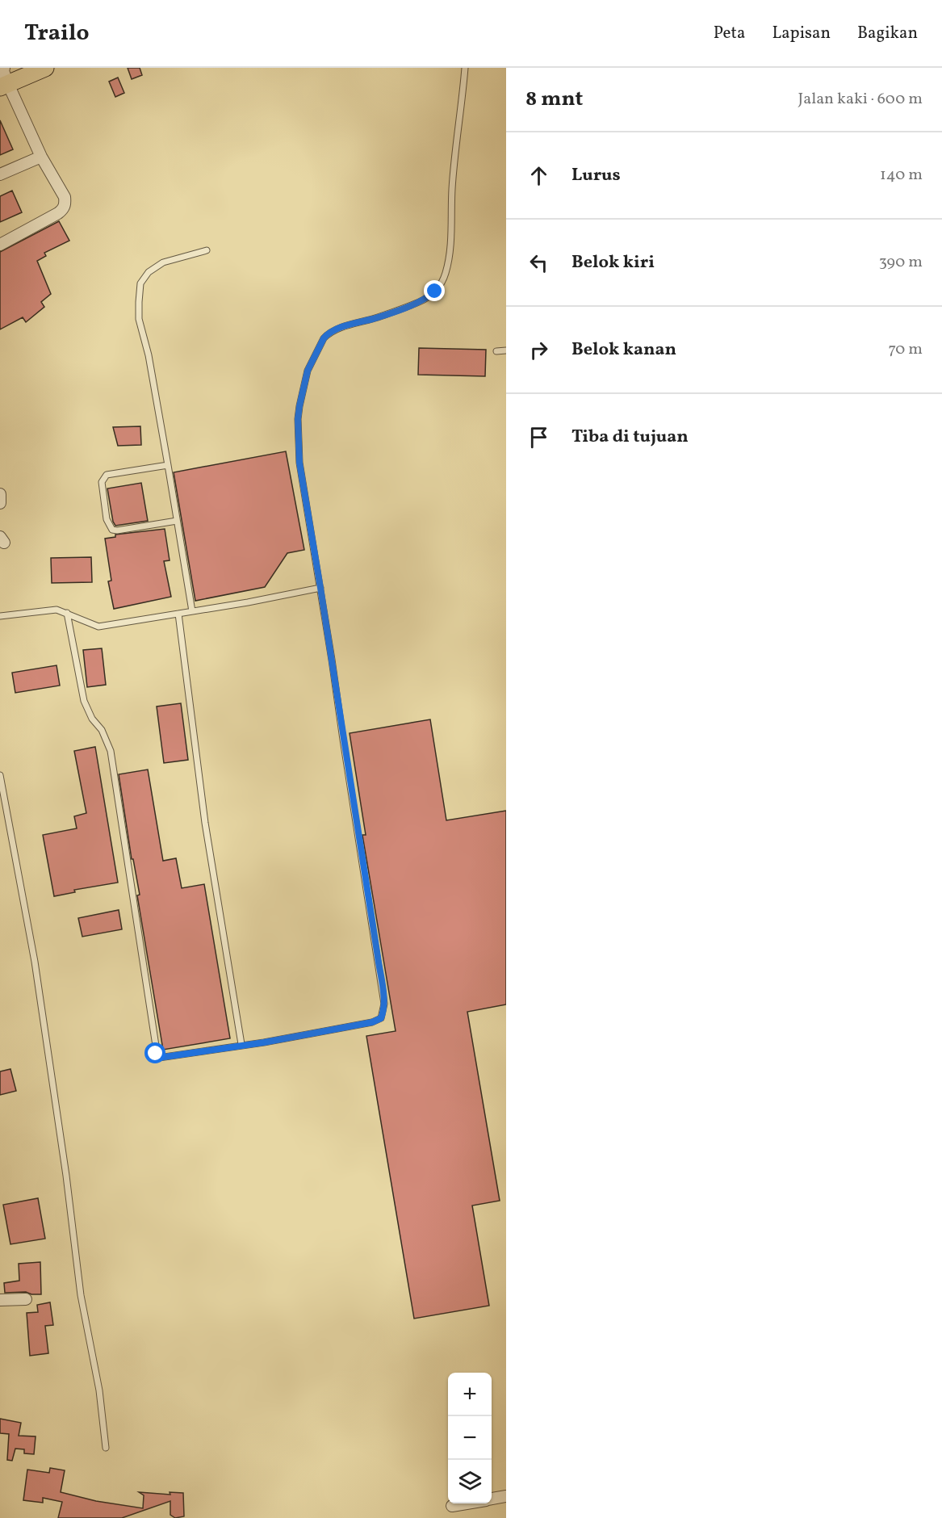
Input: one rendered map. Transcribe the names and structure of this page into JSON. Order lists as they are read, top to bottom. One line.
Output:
{"page":{"header":"Trailo","nav":["Peta","Lapisan","Bagikan"],"heading":["8 mnt","Jalan kaki · 600 m"],"list":[["Lurus","140 m"],["Belok kiri","390 m"],["Belok kanan","70 m"],"Tiba di tujuan"],"map_buttons":["+","−"]}}
